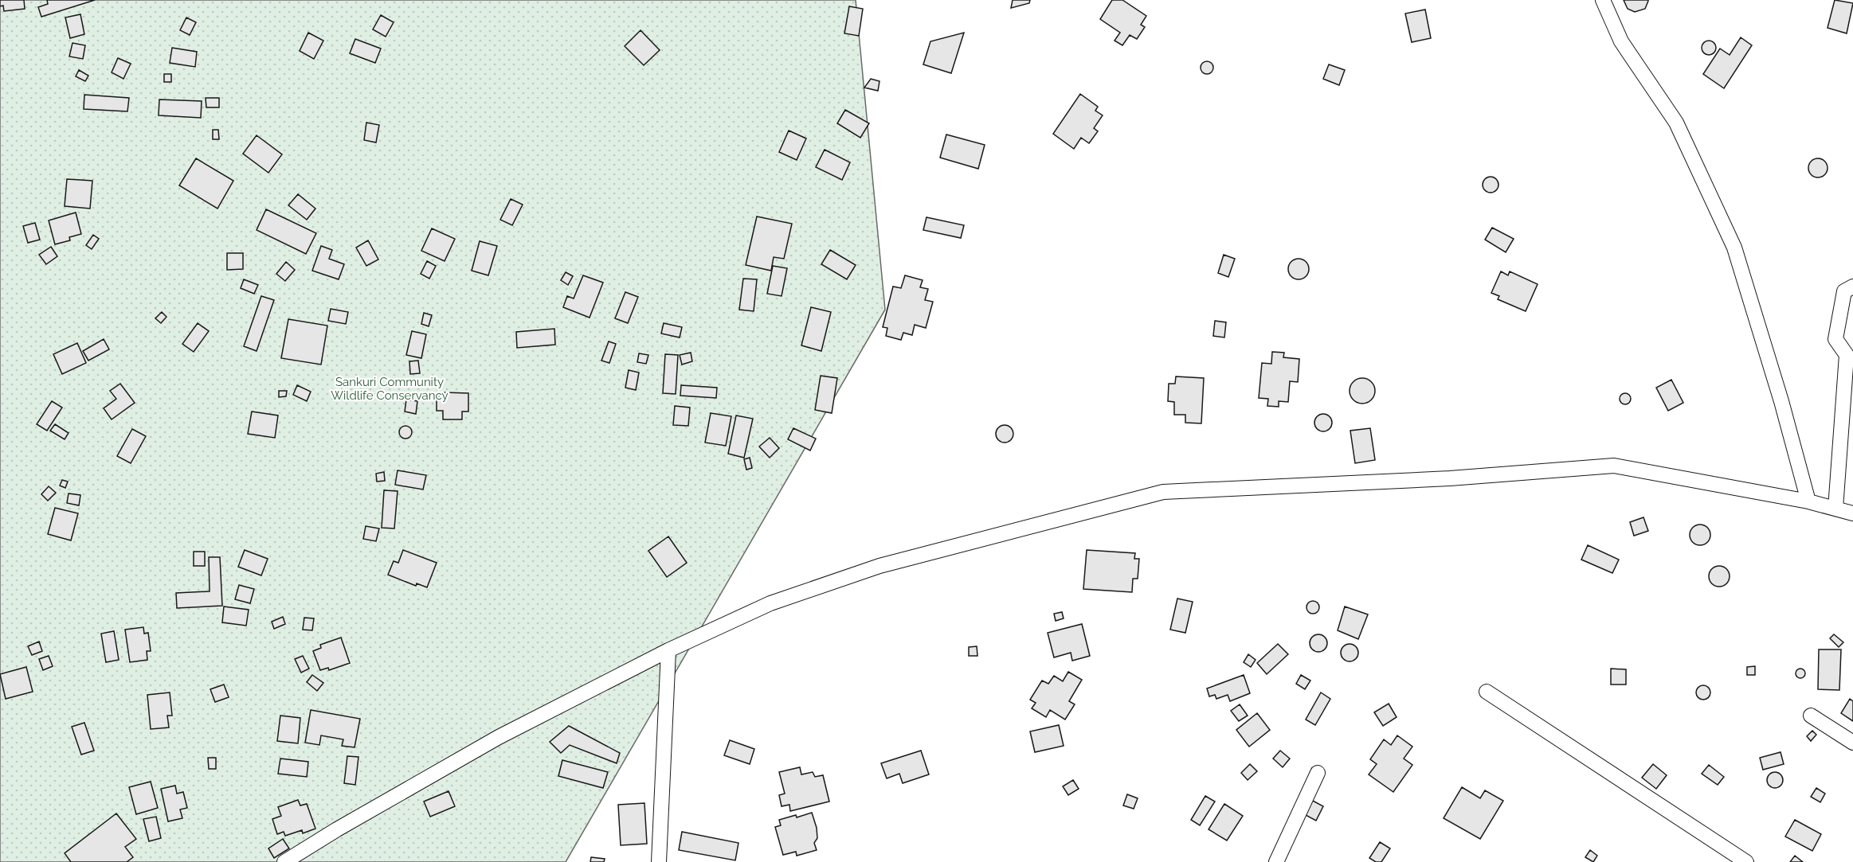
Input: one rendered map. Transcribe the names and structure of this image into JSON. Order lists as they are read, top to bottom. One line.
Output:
{"parks":["Sankuri Community Wildlife Conservancy"]}
